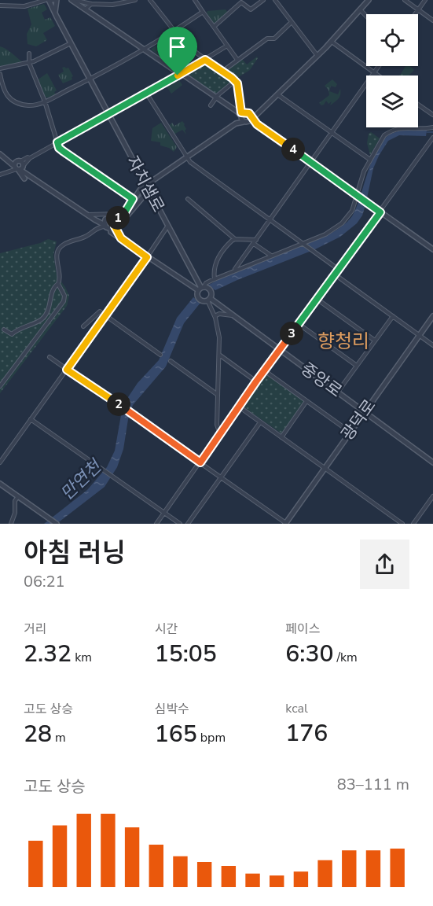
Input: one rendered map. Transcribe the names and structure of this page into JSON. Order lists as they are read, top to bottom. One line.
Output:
{"streets":{"street":["자치샘로","중앙로","광덕로"]},"crossings":[["자치샘로","중앙로"],["중앙로","광덕로"]],"districts":["향청리"],"water":["만연천"],"page":{"pins":["4","1","3","2"],"heading":["아침 러닝","06:21"],"stats":[["거리","2.32 km"],["시간","15:05"],["페이스","6:30 /km"],["고도 상승","28 m"],["심박수","165 bpm"],["kcal","176"]],"chart":["고도 상승","83–111 m"]}}
